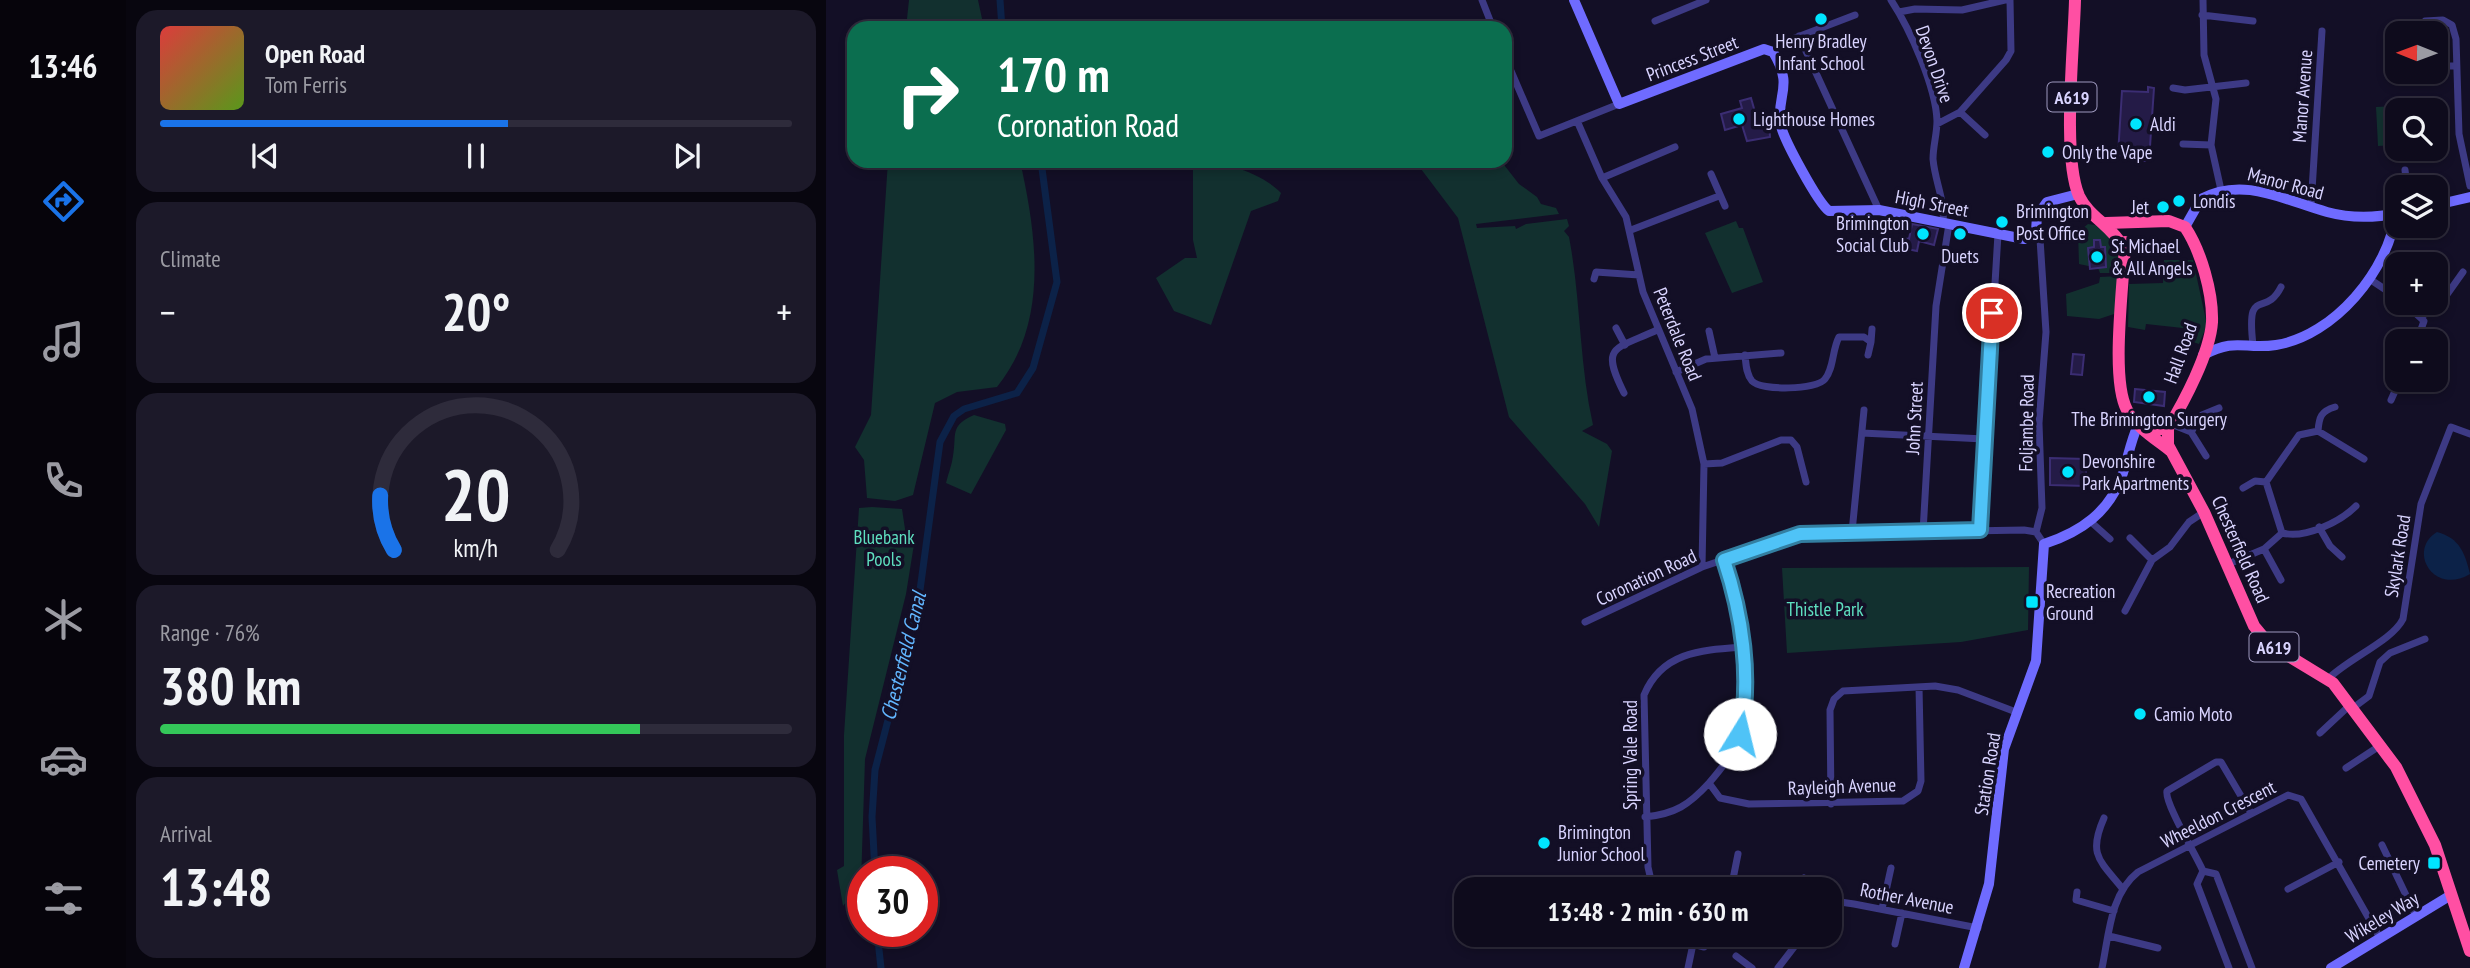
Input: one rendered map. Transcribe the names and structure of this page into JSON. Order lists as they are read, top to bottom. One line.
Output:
{"streets":{"highway":["A619","Hall Road","Chesterfield Road"],"street":["Princess Street","Devon Drive","Manor Avenue","Manor Road","High Street","Peterdale Road","John Street","Foljambe Road","Skylark Road","Coronation Road","Spring Vale Road","Station Road","Rayleigh Avenue","Wheeldon Crescent","Rother Avenue","Wikeley Way"]},"crossings":[["Princess Street","High Street"],["Princess Street","Peterdale Road"],["Devon Drive","High Street"],["Devon Drive","John Street"],["Manor Avenue","Manor Road"],["A619","Chesterfield Road"],["Manor Road","Hall Road"],["High Street","John Street"],["High Street","Foljambe Road"],["Peterdale Road","Coronation Road"],["Hall Road","Chesterfield Road"],["John Street","Coronation Road"],["Foljambe Road","Coronation Road"],["Chesterfield Road","Skylark Road"],["Chesterfield Road","Wikeley Way"],["Station Road","Rother Avenue"],["Wheeldon Crescent","Wikeley Way"]],"water":["Chesterfield Canal"],"parks":["Bluebank Pools","Thistle Park"],"places":{"other":["Henry Bradley Infant School","Lighthouse Homes","Aldi","Only the Vape","Londis","Jet","Brimington Post Office","Brimington Social Club","Duets","St Michael & All Angels","The Brimington Surgery","Devonshire Park Apartments","Camio Moto","Brimington Junior School"],"transit":["Recreation Ground","Cemetery"]},"north":"left","page":{"tabs":"13:46","map_buttons":["+","−"],"turn":["170 m","Coronation Road"],"song":["Open Road","Tom Ferris"],"tile":["Climate",["Range · 76%","380 km"],["Arrival","13:48"]],"heat":["−","20°","+"],"limit":"30","trip":"13:48 · 2 min · 630 m","gauge":["20","km/h"]}}
